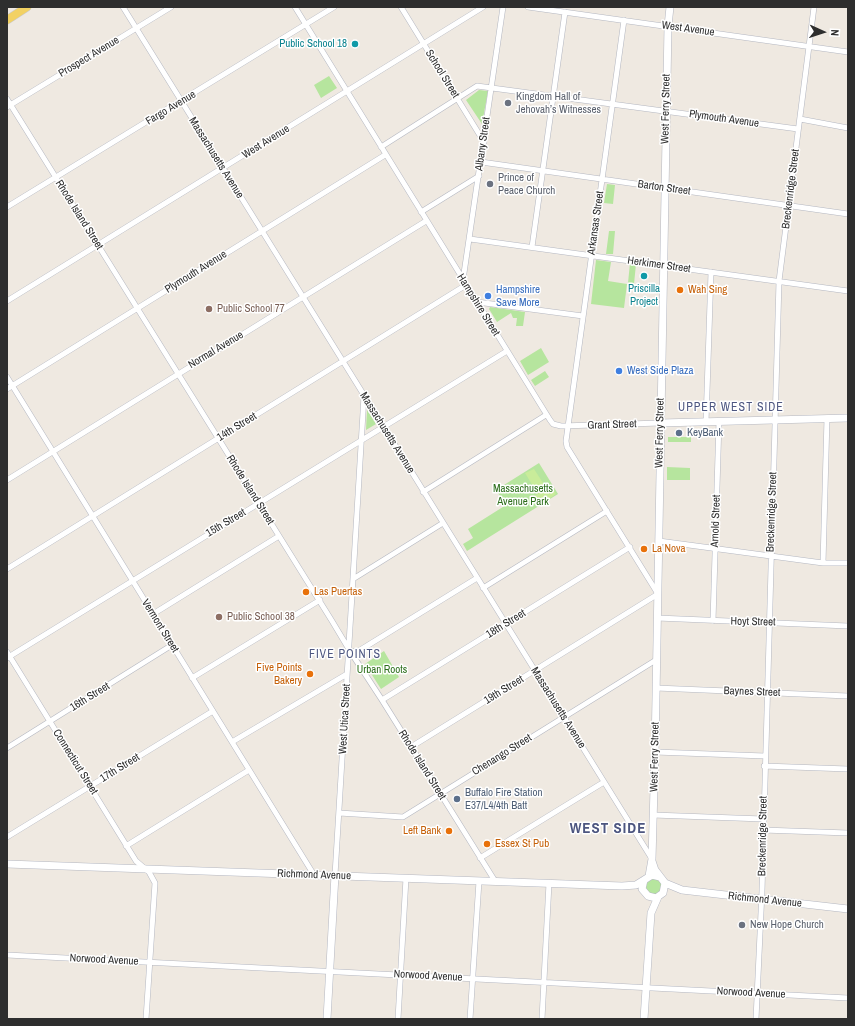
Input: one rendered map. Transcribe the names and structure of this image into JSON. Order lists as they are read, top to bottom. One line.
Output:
{"streets":{"street":["West Avenue","Prospect Avenue","School Street","Fargo Avenue","West Ferry Street","Plymouth Avenue","Albany Street","Massachusetts Avenue","Barton Street","Breckenridge Street","Rhode Island Street","Arkansas Street","Herkimer Street","Hampshire Street","Normal Avenue","Grant Street","14th Street","Arnold Street","15th Street","Hoyt Street","18th Street","Vermont Street","19th Street","Baynes Street","16th Street","West Utica Street","Chenango Street","Connecticut Street","17th Street","Richmond Avenue","Norwood Avenue"]},"crossings":[["West Avenue","School Street"],["West Avenue","West Ferry Street"],["West Avenue","Massachusetts Avenue"],["West Avenue","Breckenridge Street"],["West Avenue","Rhode Island Street"],["West Avenue","Arkansas Street"],["West Avenue","Hampshire Street"],["Prospect Avenue","Massachusetts Avenue"],["Prospect Avenue","Rhode Island Street"],["School Street","Plymouth Avenue"],["School Street","Albany Street"],["Fargo Avenue","Massachusetts Avenue"],["Fargo Avenue","Rhode Island Street"],["Fargo Avenue","Hampshire Street"],["West Ferry Street","Plymouth Avenue"],["West Ferry Street","Massachusetts Avenue"],["West Ferry Street","Barton Street"],["West Ferry Street","Herkimer Street"],["West Ferry Street","Grant Street"],["West Ferry Street","Hoyt Street"],["West Ferry Street","19th Street"],["West Ferry Street","Baynes Street"],["West Ferry Street","Chenango Street"],["West Ferry Street","Richmond Avenue"],["Plymouth Avenue","Albany Street"],["Plymouth Avenue","Massachusetts Avenue"],["Plymouth Avenue","Breckenridge Street"],["Plymouth Avenue","Rhode Island Street"],["Plymouth Avenue","Arkansas Street"],["Plymouth Avenue","Hampshire Street"],["Plymouth Avenue","Vermont Street"],["Albany Street","Barton Street"],["Albany Street","Herkimer Street"],["Albany Street","Hampshire Street"],["Albany Street","14th Street"],["Massachusetts Avenue","Normal Avenue"],["Massachusetts Avenue","14th Street"],["Massachusetts Avenue","15th Street"],["Massachusetts Avenue","18th Street"],["Massachusetts Avenue","19th Street"],["Massachusetts Avenue","West Utica Street"],["Massachusetts Avenue","Chenango Street"],["Barton Street","Breckenridge Street"],["Barton Street","Arkansas Street"],["Breckenridge Street","Herkimer Street"],["Breckenridge Street","Grant Street"],["Breckenridge Street","Hoyt Street"],["Breckenridge Street","Baynes Street"],["Breckenridge Street","Richmond Avenue"],["Breckenridge Street","Norwood Avenue"],["Rhode Island Street","Normal Avenue"],["Rhode Island Street","14th Street"],["Rhode Island Street","15th Street"],["Rhode Island Street","18th Street"],["Rhode Island Street","19th Street"],["Rhode Island Street","West Utica Street"],["Rhode Island Street","Chenango Street"],["Rhode Island Street","Richmond Avenue"],["Arkansas Street","Herkimer Street"],["Arkansas Street","Hampshire Street"],["Arkansas Street","Grant Street"],["Hampshire Street","Normal Avenue"],["Hampshire Street","Grant Street"],["Hampshire Street","14th Street"],["Hampshire Street","15th Street"],["Normal Avenue","Vermont Street"],["Grant Street","Arnold Street"],["14th Street","Vermont Street"],["Arnold Street","Hoyt Street"],["15th Street","Vermont Street"],["15th Street","West Utica Street"],["15th Street","Connecticut Street"],["Vermont Street","16th Street"],["Vermont Street","17th Street"],["Vermont Street","Richmond Avenue"],["16th Street","Connecticut Street"],["West Utica Street","Chenango Street"],["West Utica Street","Richmond Avenue"],["West Utica Street","Norwood Avenue"],["Connecticut Street","17th Street"],["Connecticut Street","Richmond Avenue"],["Connecticut Street","Norwood Avenue"]],"districts":["UPPER WEST SIDE","FIVE POINTS","WEST SIDE"],"parks":["Massachusetts Avenue Park","Urban Roots"],"places":["Public School 18","Kingdom Hall of Jehovah’s Witnesses","Prince of Peace Church","Priscilla Project","Wah Sing","Hampshire Save More","Public School 77","West Side Plaza","KeyBank","La Nova","Las Puertas","Public School 38","Five Points Bakery","Buffalo Fire Station E37/L4/4th Batt","Left Bank","Essex St Pub","New Hope Church"],"north":"right"}
